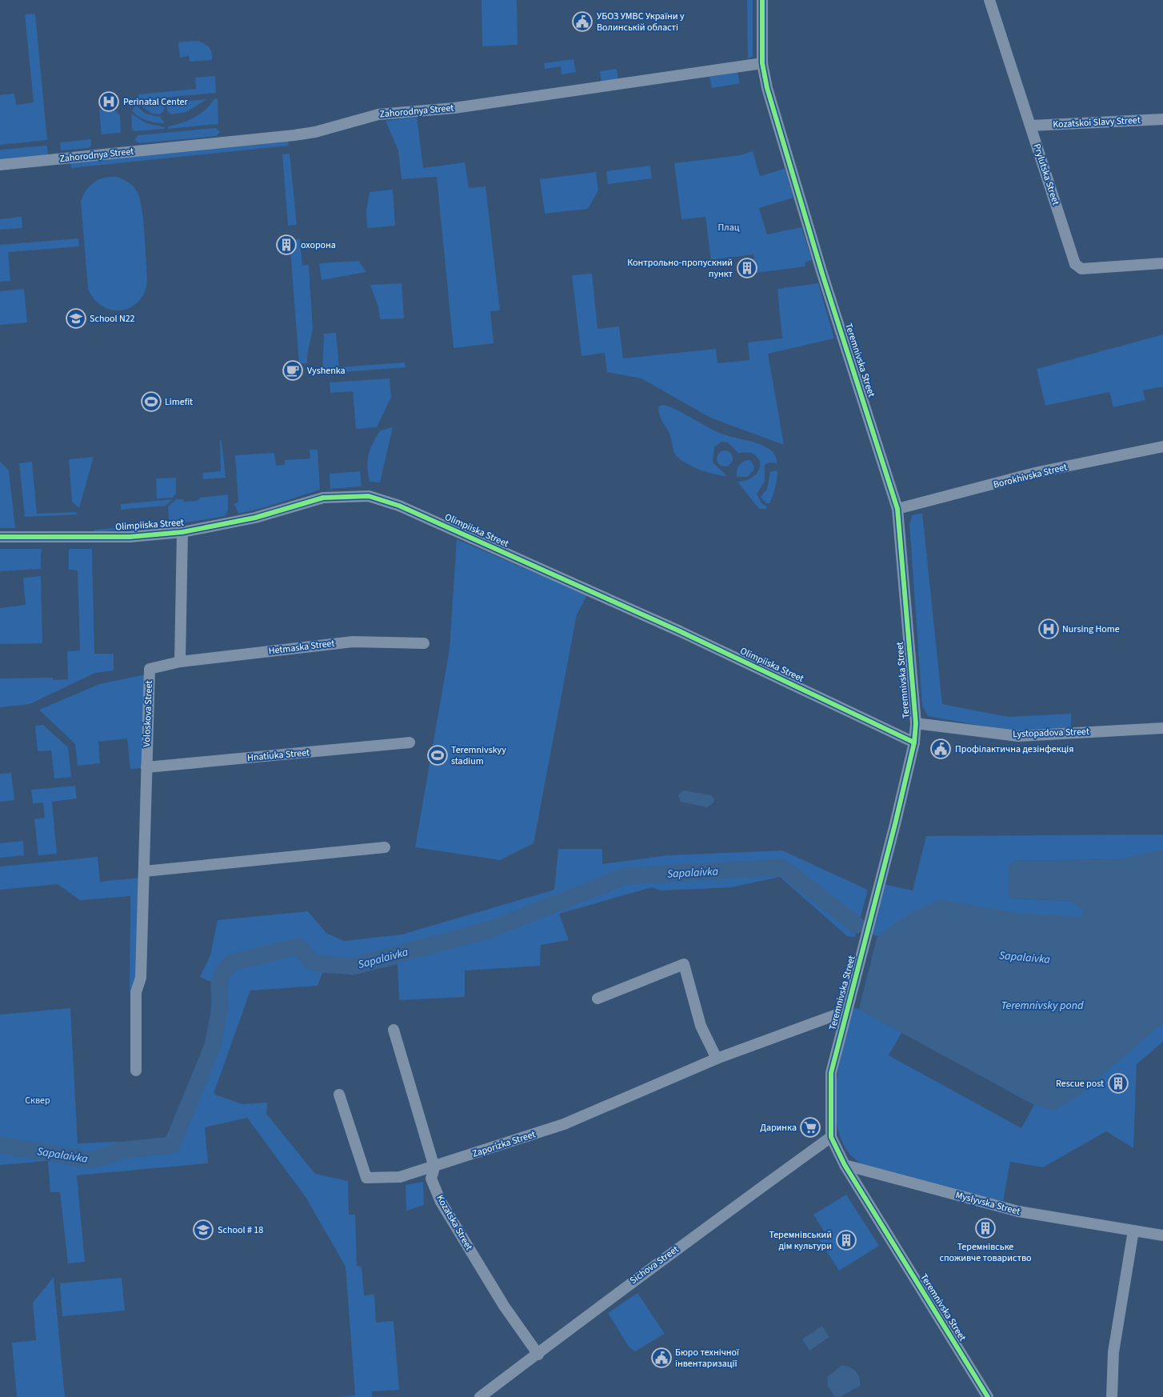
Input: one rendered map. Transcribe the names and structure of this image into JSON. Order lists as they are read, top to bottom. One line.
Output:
{"streets":{"street":["Zahorodnya Street","Kozatskoi Slavy Street","Prylutska Street","Teremnivska Street","Borokhivska Street","Olimpiiska Street","Hetmaska Street","Voloskova Street","Lystopadova Street","Hnatiuka Street","Zaporizka Street","Myslyvska Street","Kozatska Street","Sichova Street"]},"crossings":[["Zahorodnya Street","Teremnivska Street"],["Kozatskoi Slavy Street","Prylutska Street"],["Teremnivska Street","Borokhivska Street"],["Teremnivska Street","Olimpiiska Street"],["Teremnivska Street","Lystopadova Street"],["Teremnivska Street","Zaporizka Street"],["Teremnivska Street","Myslyvska Street"],["Teremnivska Street","Sichova Street"],["Hetmaska Street","Voloskova Street"],["Voloskova Street","Hnatiuka Street"],["Zaporizka Street","Kozatska Street"],["Kozatska Street","Sichova Street"]],"water":["Sapalaivka","Teremnivsky pond"],"parks":["Плац","Сквер"],"places":{"public building":["УБОЗ УМВС України у Волинськiй області","Профілактична дезінфекція","Бюро технічної інвентаризації"],"hospital":["Perinatal Center","Nursing Home"],"building":["охорона","Контрольно-пропускний пункт","Rescue post","Теремнівське споживче товариство","Теремнівський дім культури"],"school or university":["School N22","School # 18"],"cafe":["Vyshenka"],"sports":["Limefit","Teremnivskyy stadium"],"supermarket":["Даринка"]}}
